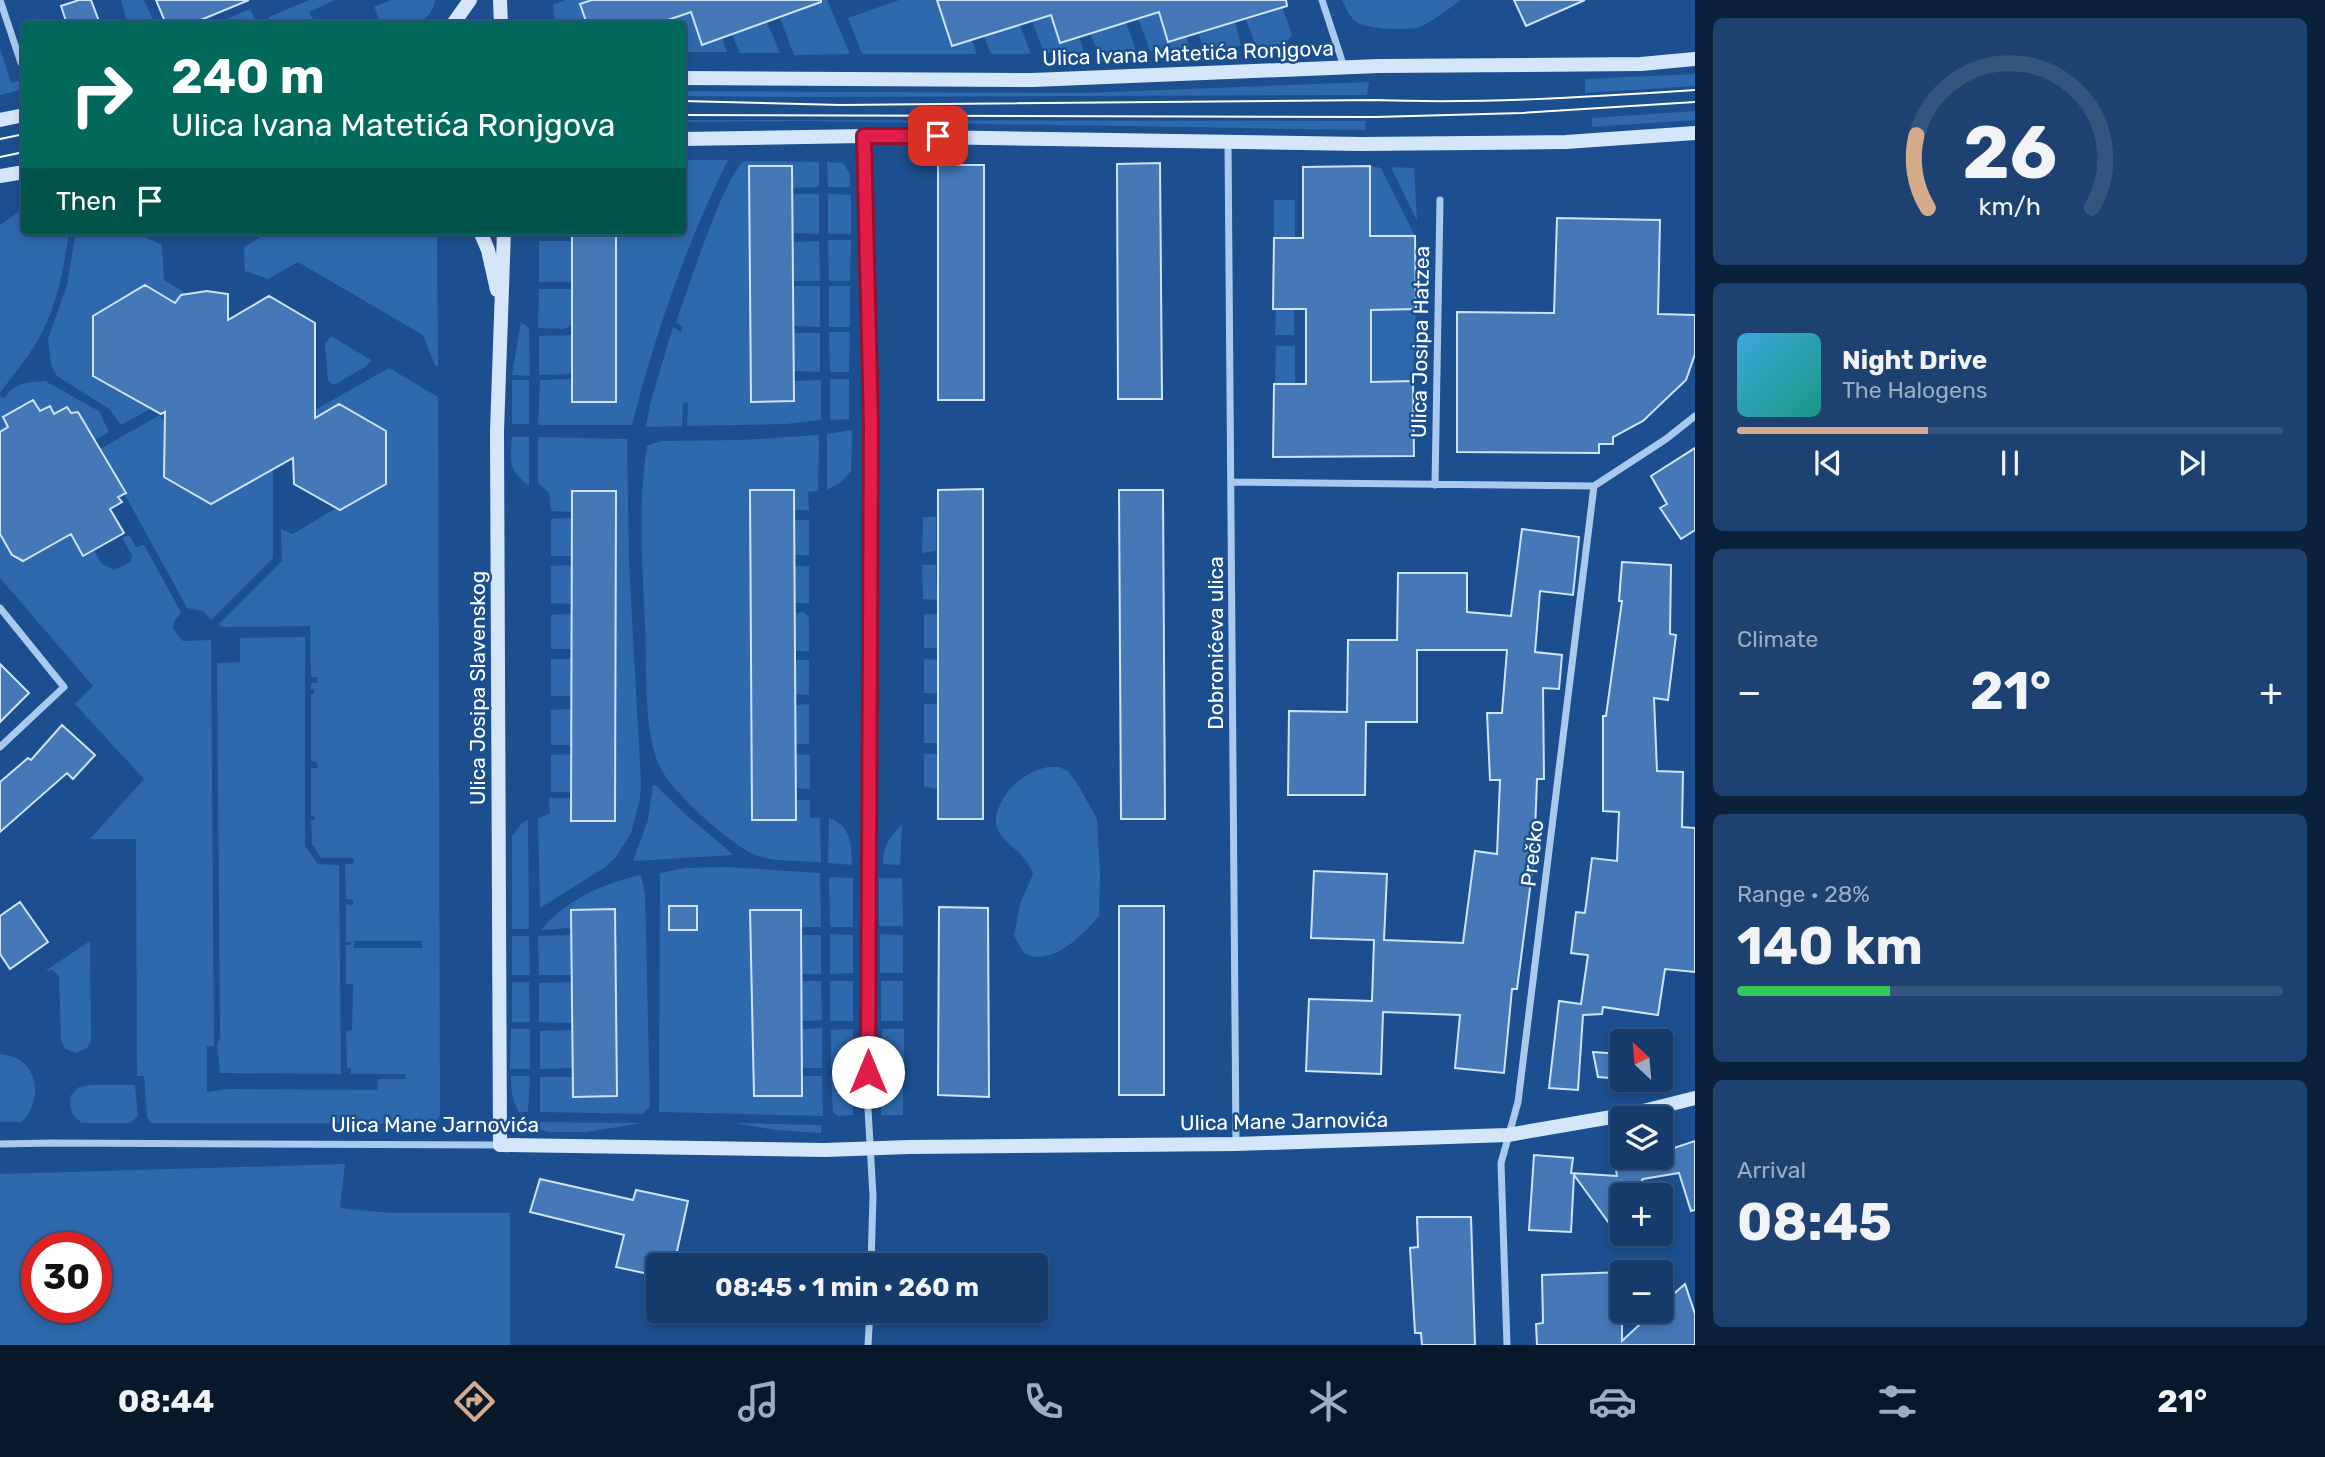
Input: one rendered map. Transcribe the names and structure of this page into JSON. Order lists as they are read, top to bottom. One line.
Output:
{"streets":{"street":["Ulica Ivana Matetića Ronjgova","Ulica Josipa Hatzea","Dobronićeva ulica","Ulica Josipa Slavenskog","Prečko","Ulica Mane Jarnovića"]},"crossings":[["Dobronićeva ulica","Ulica Mane Jarnovića"],["Ulica Josipa Slavenskog","Ulica Mane Jarnovića"],["Prečko","Ulica Mane Jarnovića"]],"north":"top left","page":{"turn":["240 m","Ulica Ivana Matetića Ronjgova"],"then":"Then","song":["Night Drive","The Halogens"],"tile":["Climate",["Range · 28%","140 km"],["Arrival","08:45"]],"heat":["−","21°","+"],"map_buttons":["+","−"],"limit":"30","trip":"08:45 · 1 min · 260 m","tabs":["08:44","21°"],"gauge":["26","km/h"]}}
